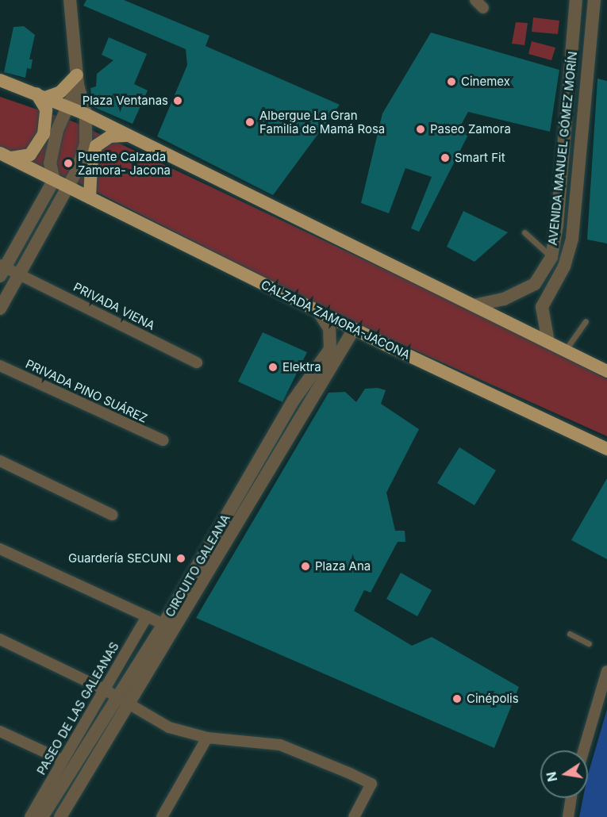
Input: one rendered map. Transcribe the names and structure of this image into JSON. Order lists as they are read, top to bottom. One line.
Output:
{"streets":{"main road":["CALZADA ZAMORA-JACONA"],"street":["AVENIDA MANUEL GÓMEZ MORÍN","PRIVADA VIENA","PRIVADA PINO SUÁREZ","CIRCUITO GALEANA","PASEO DE LAS GALEANAS"]},"crossings":[["CALZADA ZAMORA-JACONA","CIRCUITO GALEANA"]],"places":["Cinemex","Plaza Ventanas","Albergue La Gran Familia de Mamá Rosa","Paseo Zamora","Smart Fit","Puente Calzada Zamora- Jacona","Elektra","Guardería SECUNI","Plaza Ana","Cinépolis"],"north":"left"}
